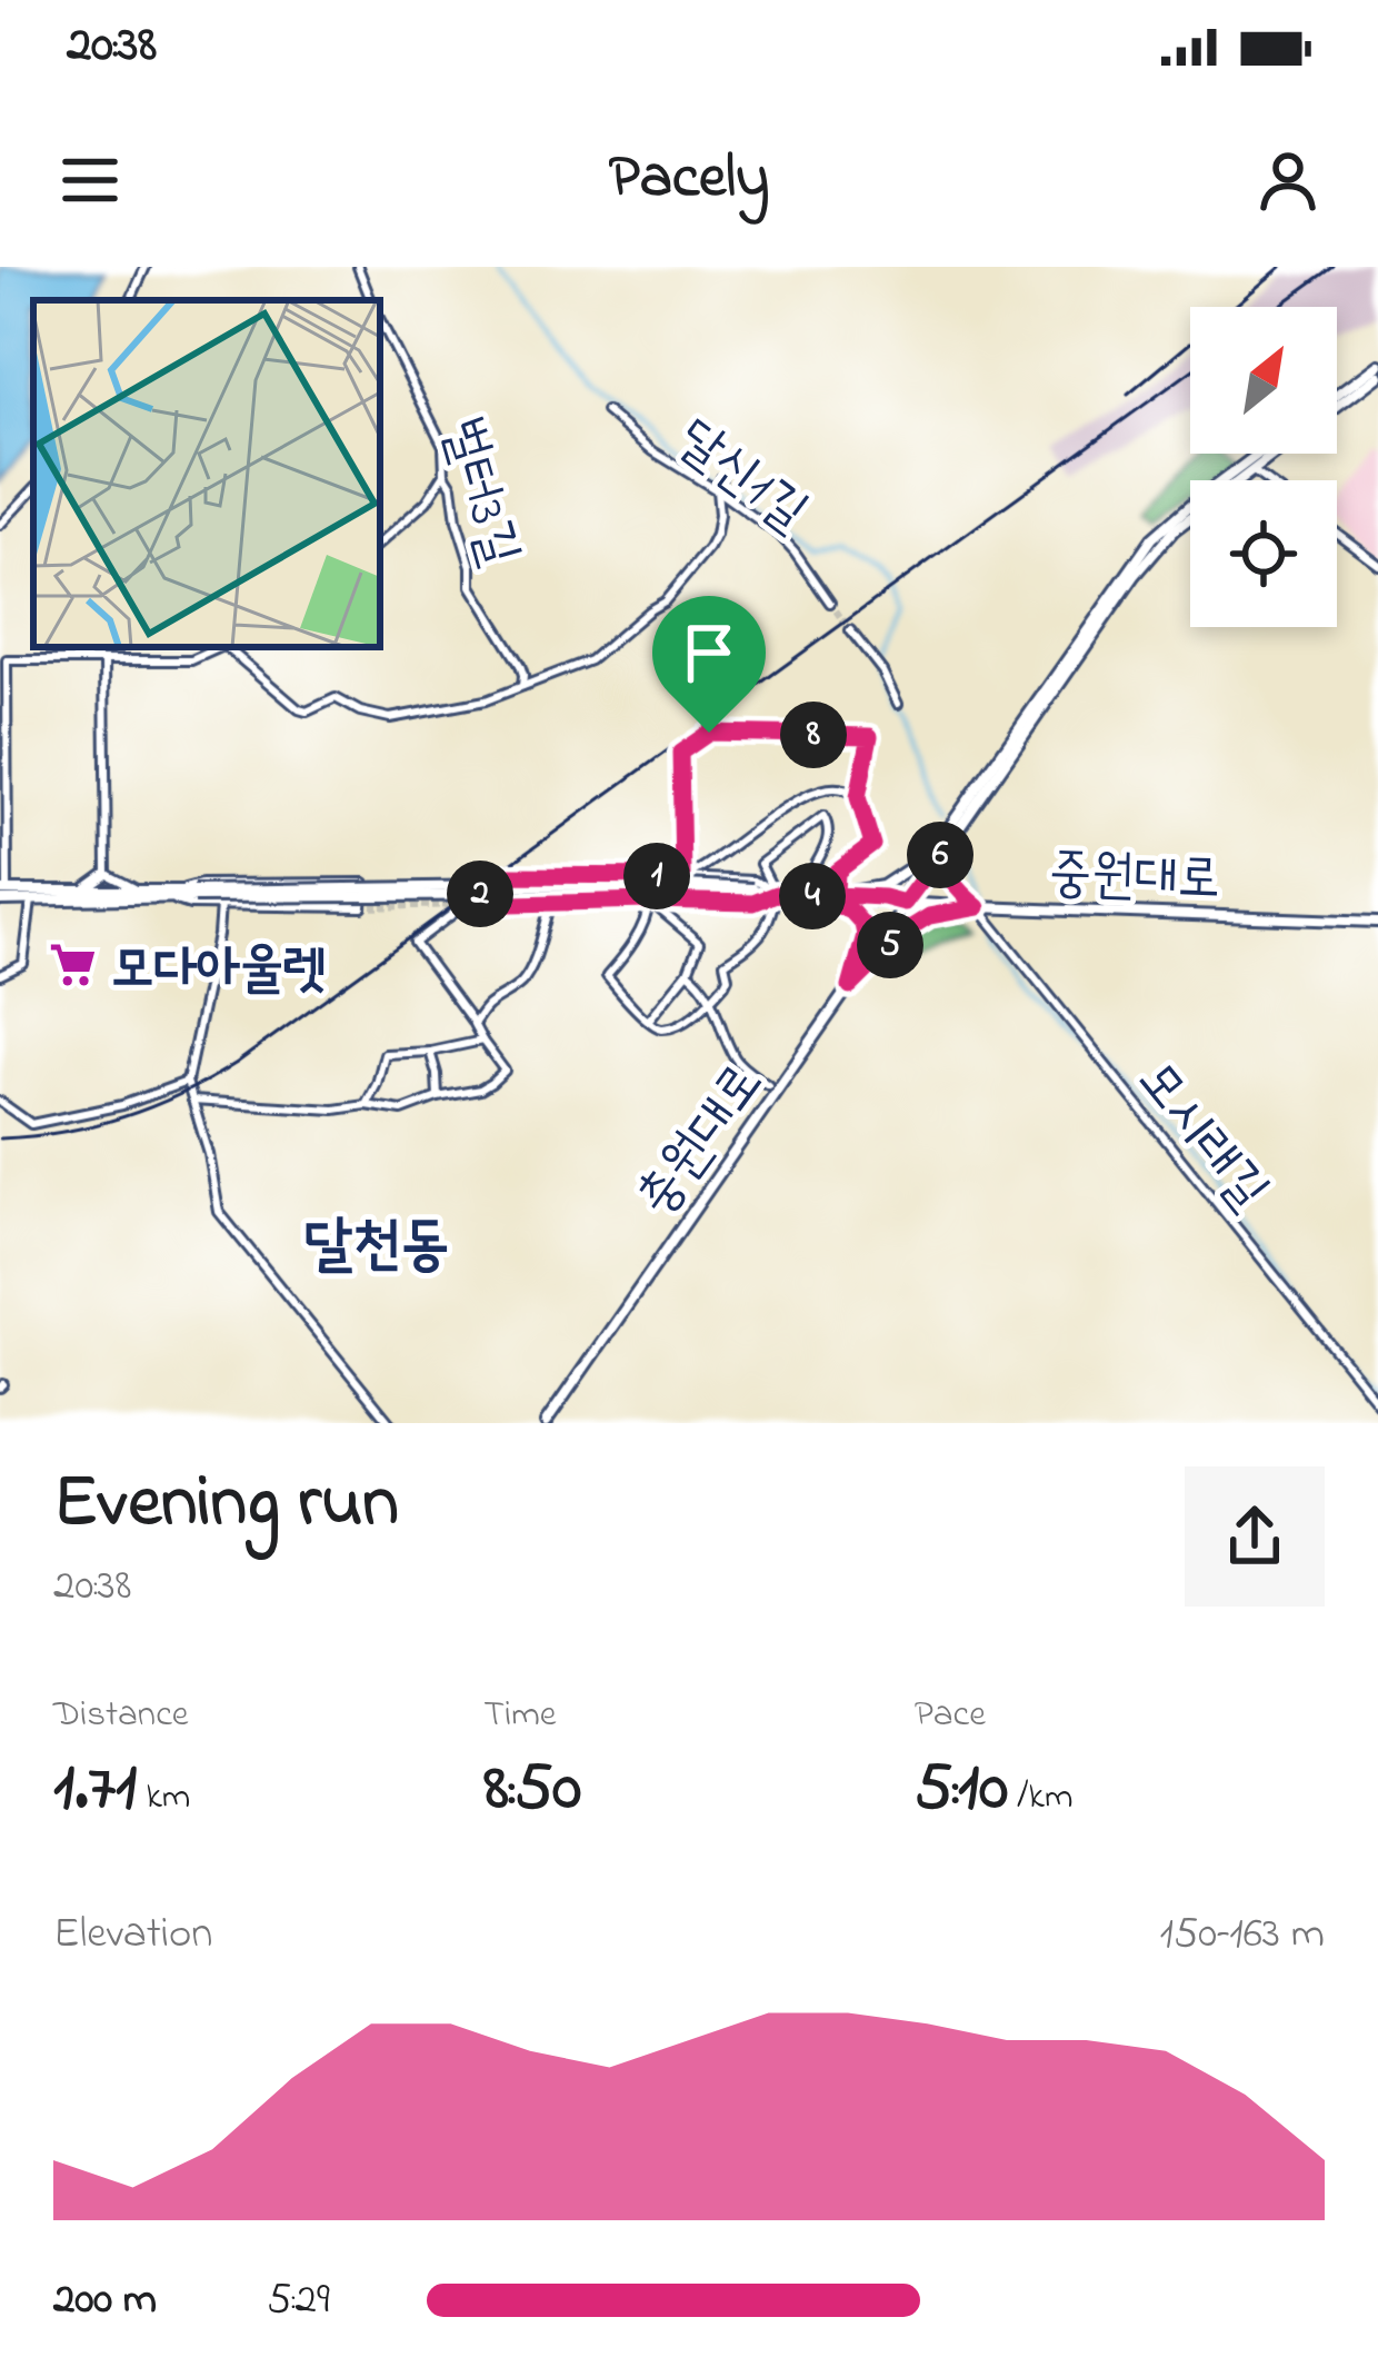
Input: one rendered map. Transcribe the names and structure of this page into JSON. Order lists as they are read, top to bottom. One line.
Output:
{"streets":{"street":["달신1길","벌터3길","중원대로","모시래길","충원대로"]},"crossings":[["중원대로","모시래길"],["중원대로","충원대로"]],"districts":["달천동"],"places":{"supermarket":["모다아울렛"]},"north":"top right","page":{"status":"20:38","header":"Pacely","pins":["8","6","1","2","4","5"],"heading":["Evening run","20:38"],"stats":[["Distance","1.71 km"],["Time","8:50"],["Pace","5:10 /km"]],"chart":["Elevation","150–163 m"],"list":[{"name":"200 m","note":"5:29"}]}}
